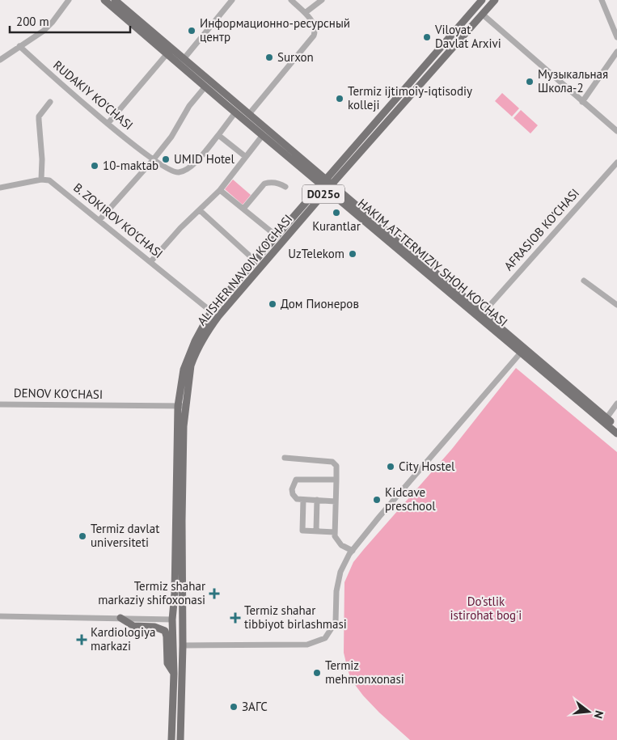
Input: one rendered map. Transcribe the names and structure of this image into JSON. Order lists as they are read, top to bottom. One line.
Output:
{"streets":{"main road":["D025o","HAKIM AT-TERMIZIY SHOH KO'CHASI","ALISHER NAVOIY KO’CHASI"],"street":["RUDAKIY KO'CHASI","B. ZOKIROV KO'CHASI","AFRASIOB KO'CHASI","DENOV KO'CHASI"]},"crossings":[["RUDAKIY KO'CHASI","HAKIM AT-TERMIZIY SHOH KO'CHASI"],["D025o","ALISHER NAVOIY KO’CHASI"],["D025o","DENOV KO'CHASI"],["B. ZOKIROV KO'CHASI","ALISHER NAVOIY KO’CHASI"],["AFRASIOB KO'CHASI","HAKIM AT-TERMIZIY SHOH KO'CHASI"],["HAKIM AT-TERMIZIY SHOH KO'CHASI","ALISHER NAVOIY KO’CHASI"],["ALISHER NAVOIY KO’CHASI","DENOV KO'CHASI"]],"parks":["Do'stlik istirohat bog'i"],"places":{"other":["Информационно-ресурсный центр","Viloyat Davlat Arxivi","Surxon","Музыкальная Школа-2","Termiz ijtimoiy-iqtisodiy kolleji","UMID Hotel","10-maktab","Kurantlar","UzTelekom","Дом Пионеров","City Hostel","Kidcave preschool","Termiz davlat universiteti","Termiz mehmonxonasi","ЗАГС"],"health":["Termiz shahar markaziy shifoxonasi","Termiz shahar tibbiyot birlashmasi","Kardiologiya markazi"]},"scale_bar":"200 m","north":"right"}
